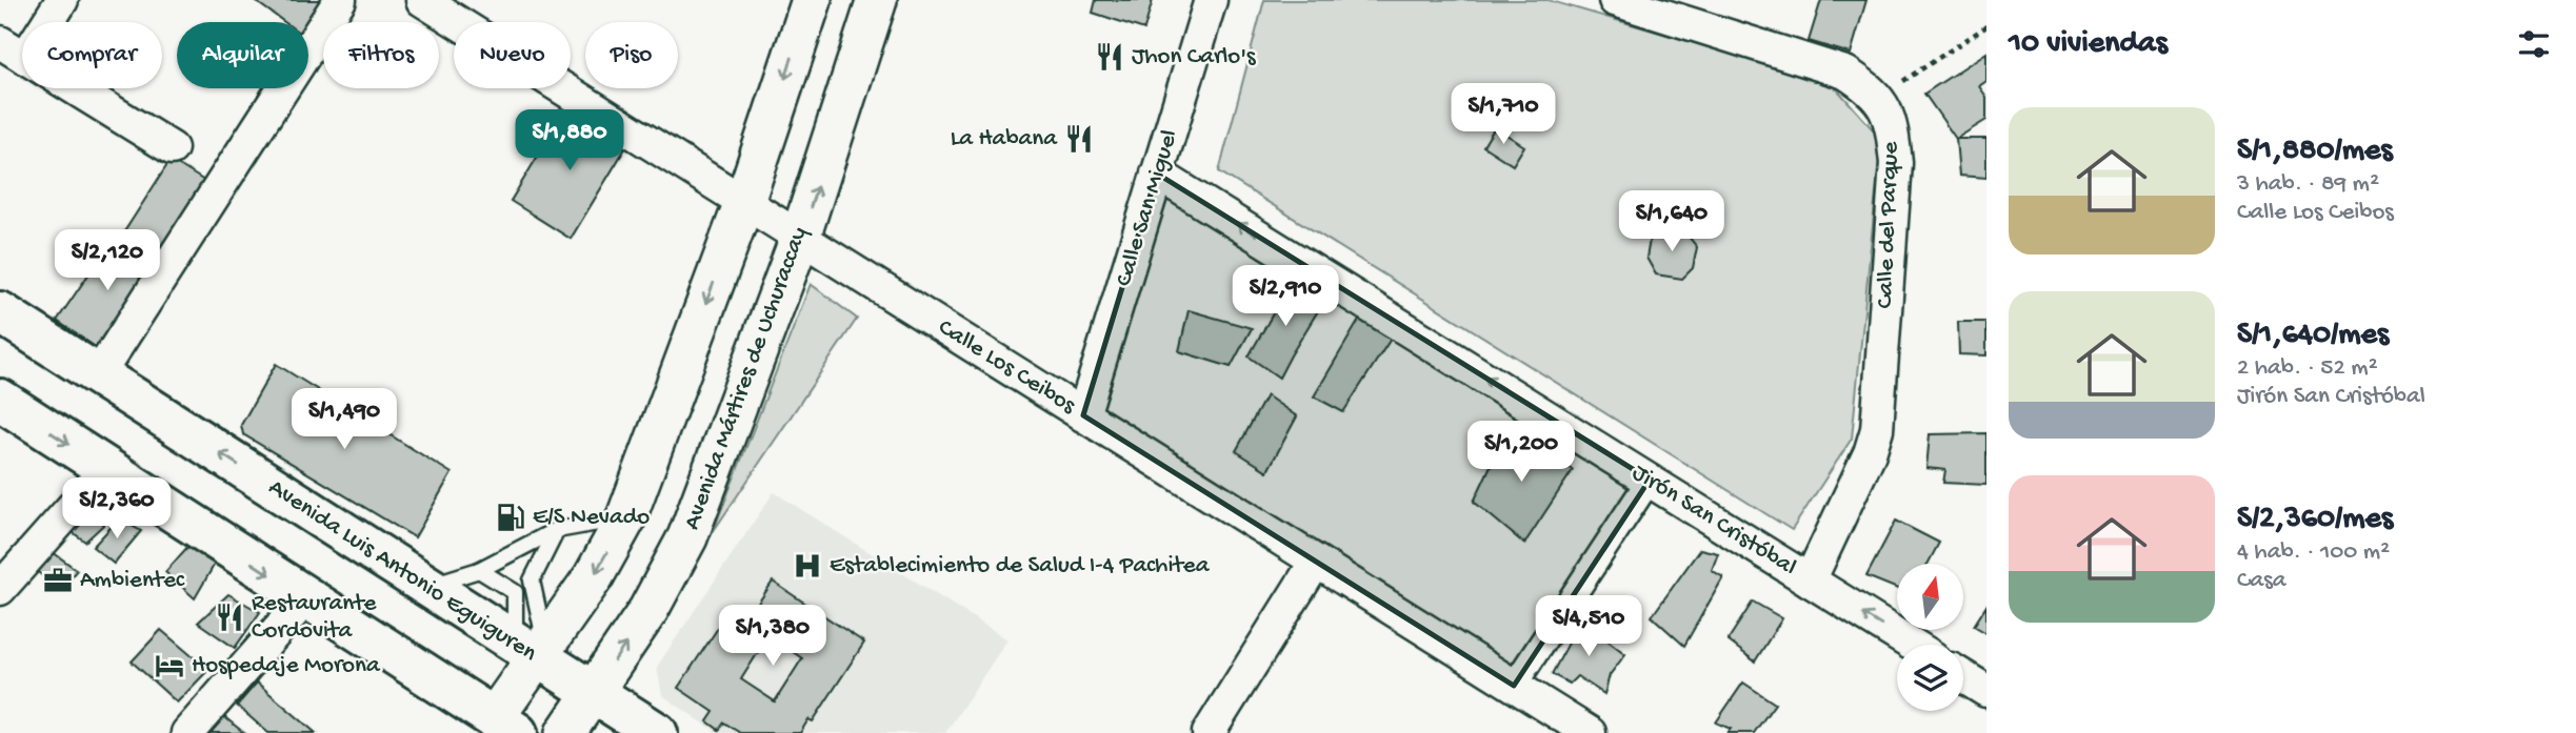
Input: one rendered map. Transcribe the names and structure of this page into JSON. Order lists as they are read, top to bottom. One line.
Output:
{"streets":{"main road":["Avenida Luis Antonio Eguiguren"],"street":["Calle San Miguel","Calle del Parque","Calle Los Ceibos","Avenida Mártires de Uchuraccay","Jirón San Cristóbal"]},"crossings":[["Calle San Miguel","Calle Los Ceibos"],["Calle San Miguel","Jirón San Cristóbal"],["Calle del Parque","Jirón San Cristóbal"],["Calle Los Ceibos","Avenida Mártires de Uchuraccay"],["Avenida Mártires de Uchuraccay","Avenida Luis Antonio Eguiguren"]],"one_way":["Jirón San Cristóbal"],"places":{"restaurant":["Jhon Carlo's","La Habana","Restaurante Cordovita"],"fuel station":["E/S Nevado"],"hospital":["Establecimiento de Salud I-4 Pachitea"],"office":["Ambientec"],"hotel":["Hospedaje Morona"]},"north":"top","page":{"heading":"10 viviendas","chip":["Comprar","Alquilar","Filtros","Nuevo","Piso"],"price":["S/1,710","S/1,880","S/1,640","S/2,120","S/2,910","S/1,490","S/1,200","S/2,360","S/4,510","S/1,380"],"list":[{"name":"S/1,880/mes","note":"3 hab. · 89 m² · Calle Los Ceibos"},{"name":"S/1,640/mes","note":"2 hab. · 52 m² · Jirón San Cristóbal"},{"name":"S/2,360/mes","note":"4 hab. · 100 m² · Casa"}]}}
